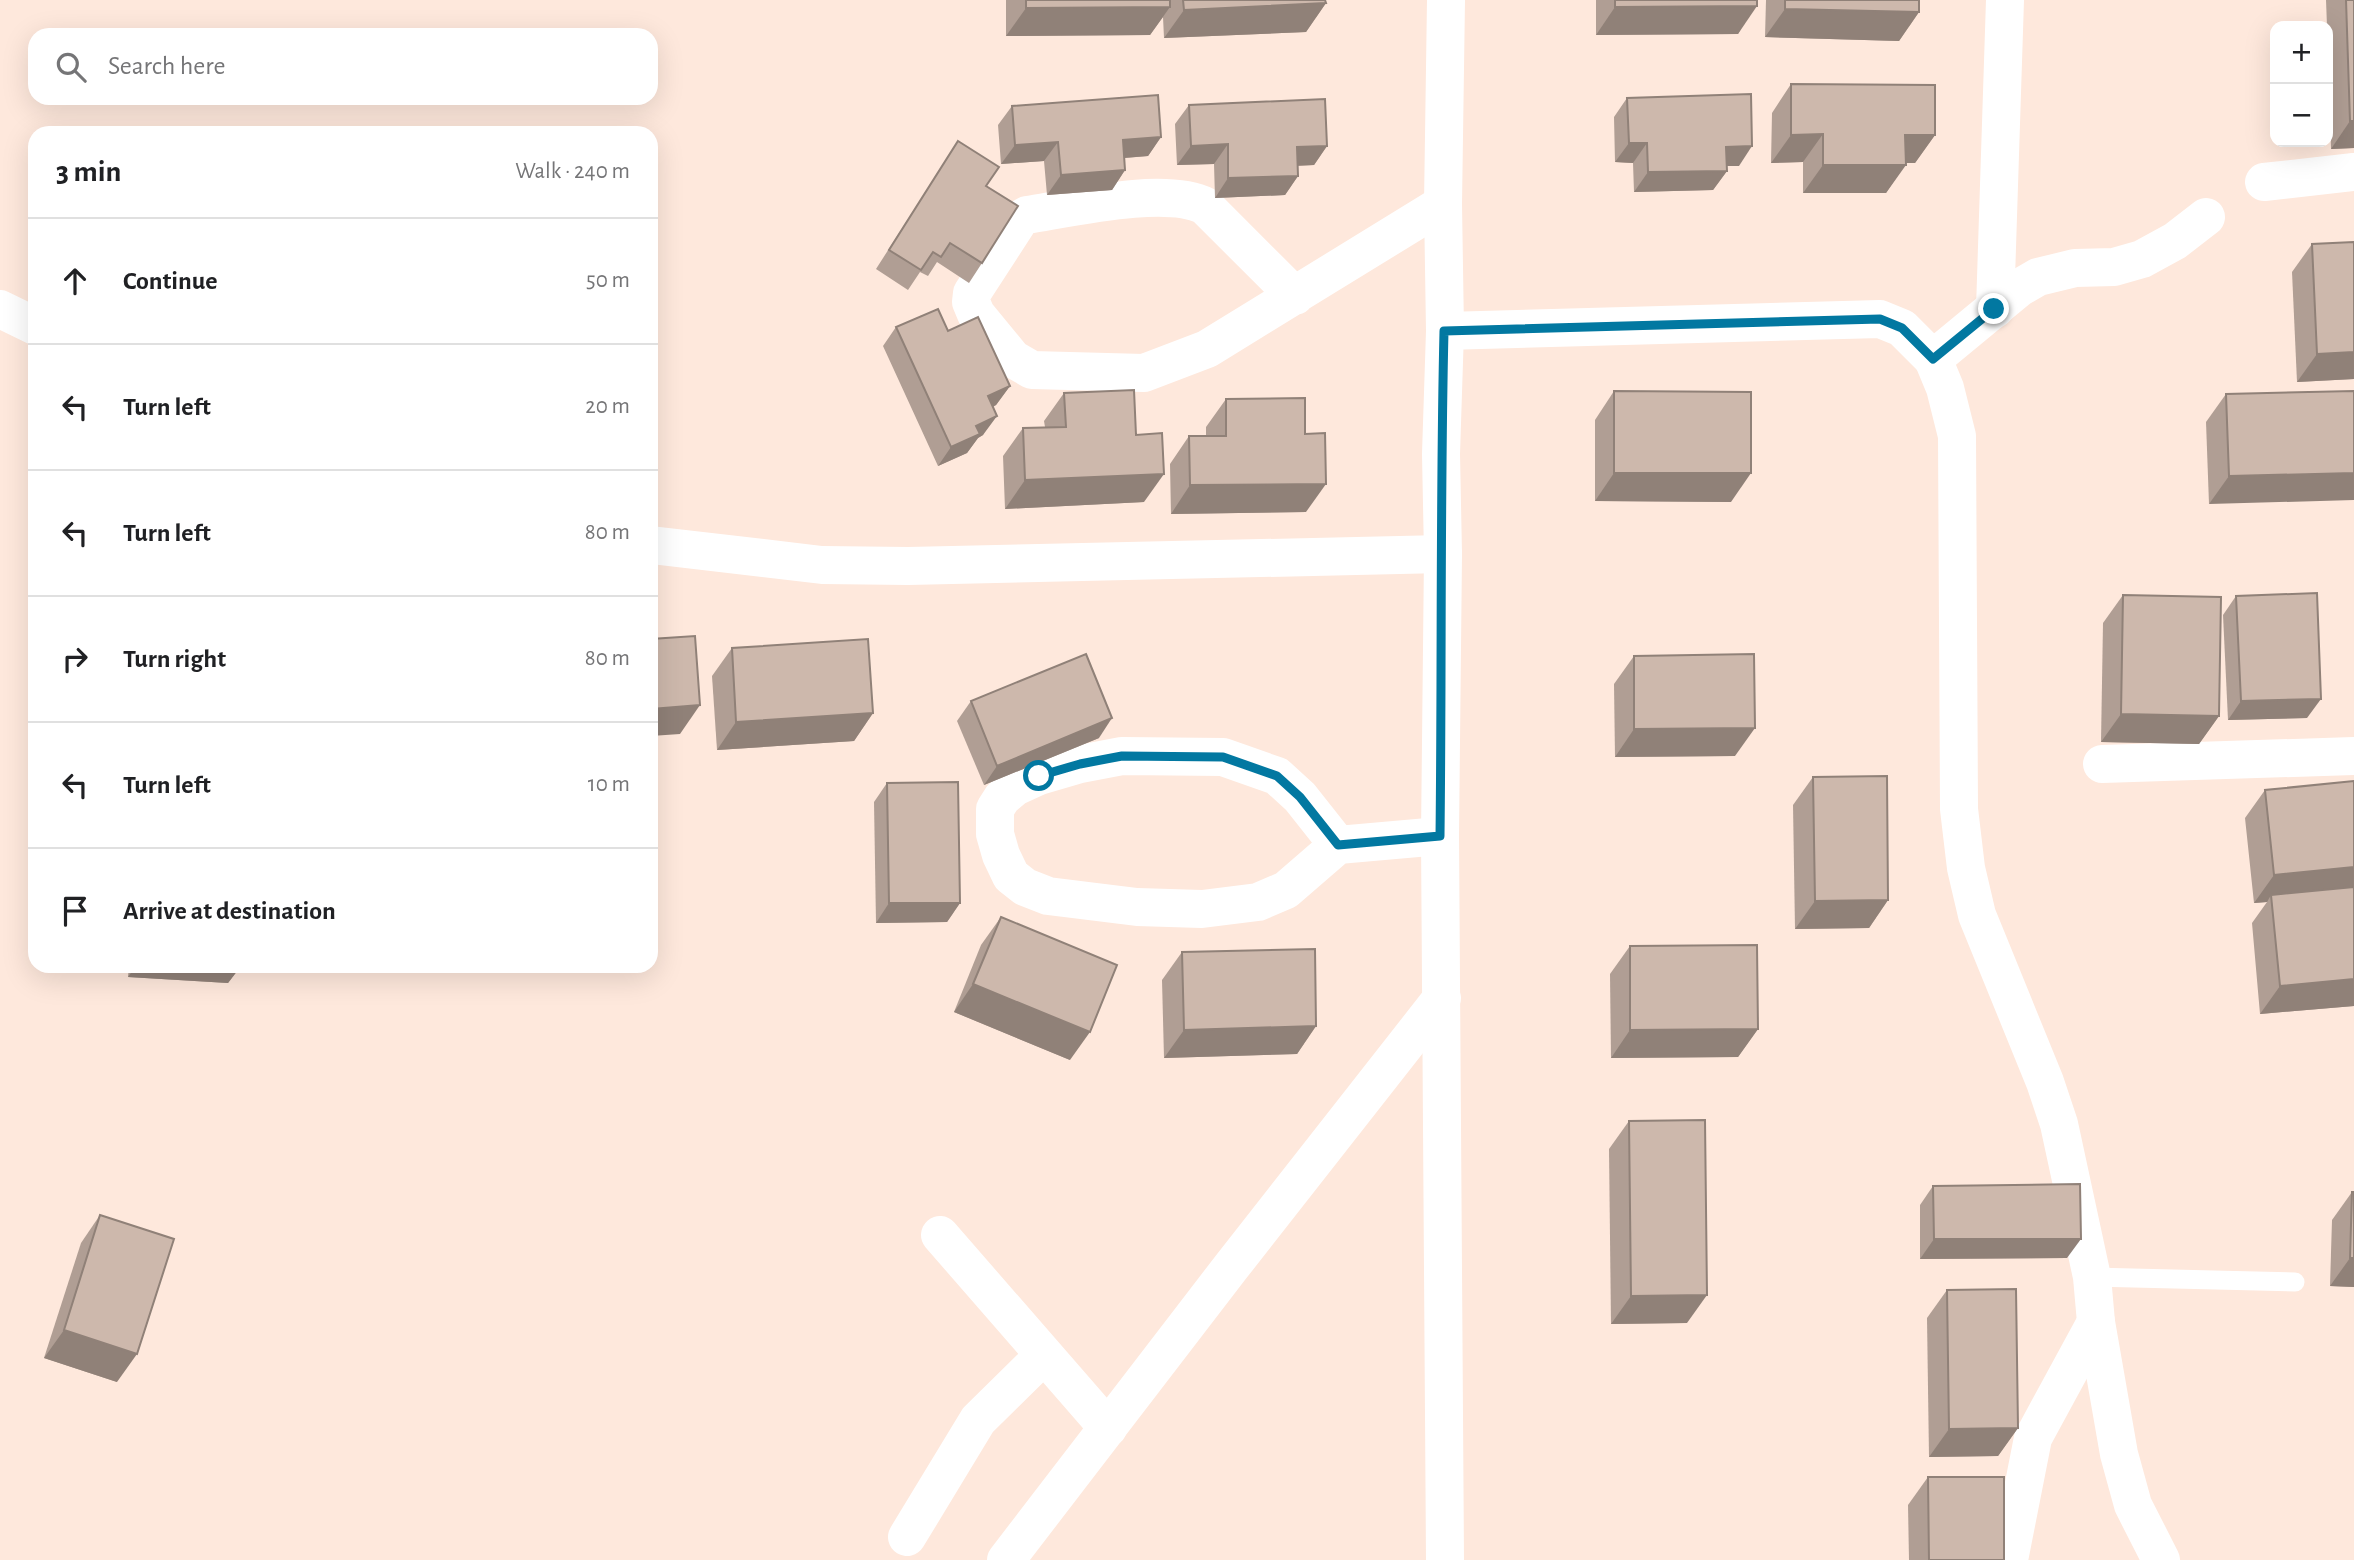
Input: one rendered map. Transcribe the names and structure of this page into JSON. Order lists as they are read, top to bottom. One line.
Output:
{"page":{"map_buttons":["+","−"],"search":"Search here","heading":["3 min","Walk · 240 m"],"list":[["Continue","50 m"],["Turn left","20 m"],["Turn left","80 m"],["Turn right","80 m"],["Turn left","10 m"],"Arrive at destination"]}}
